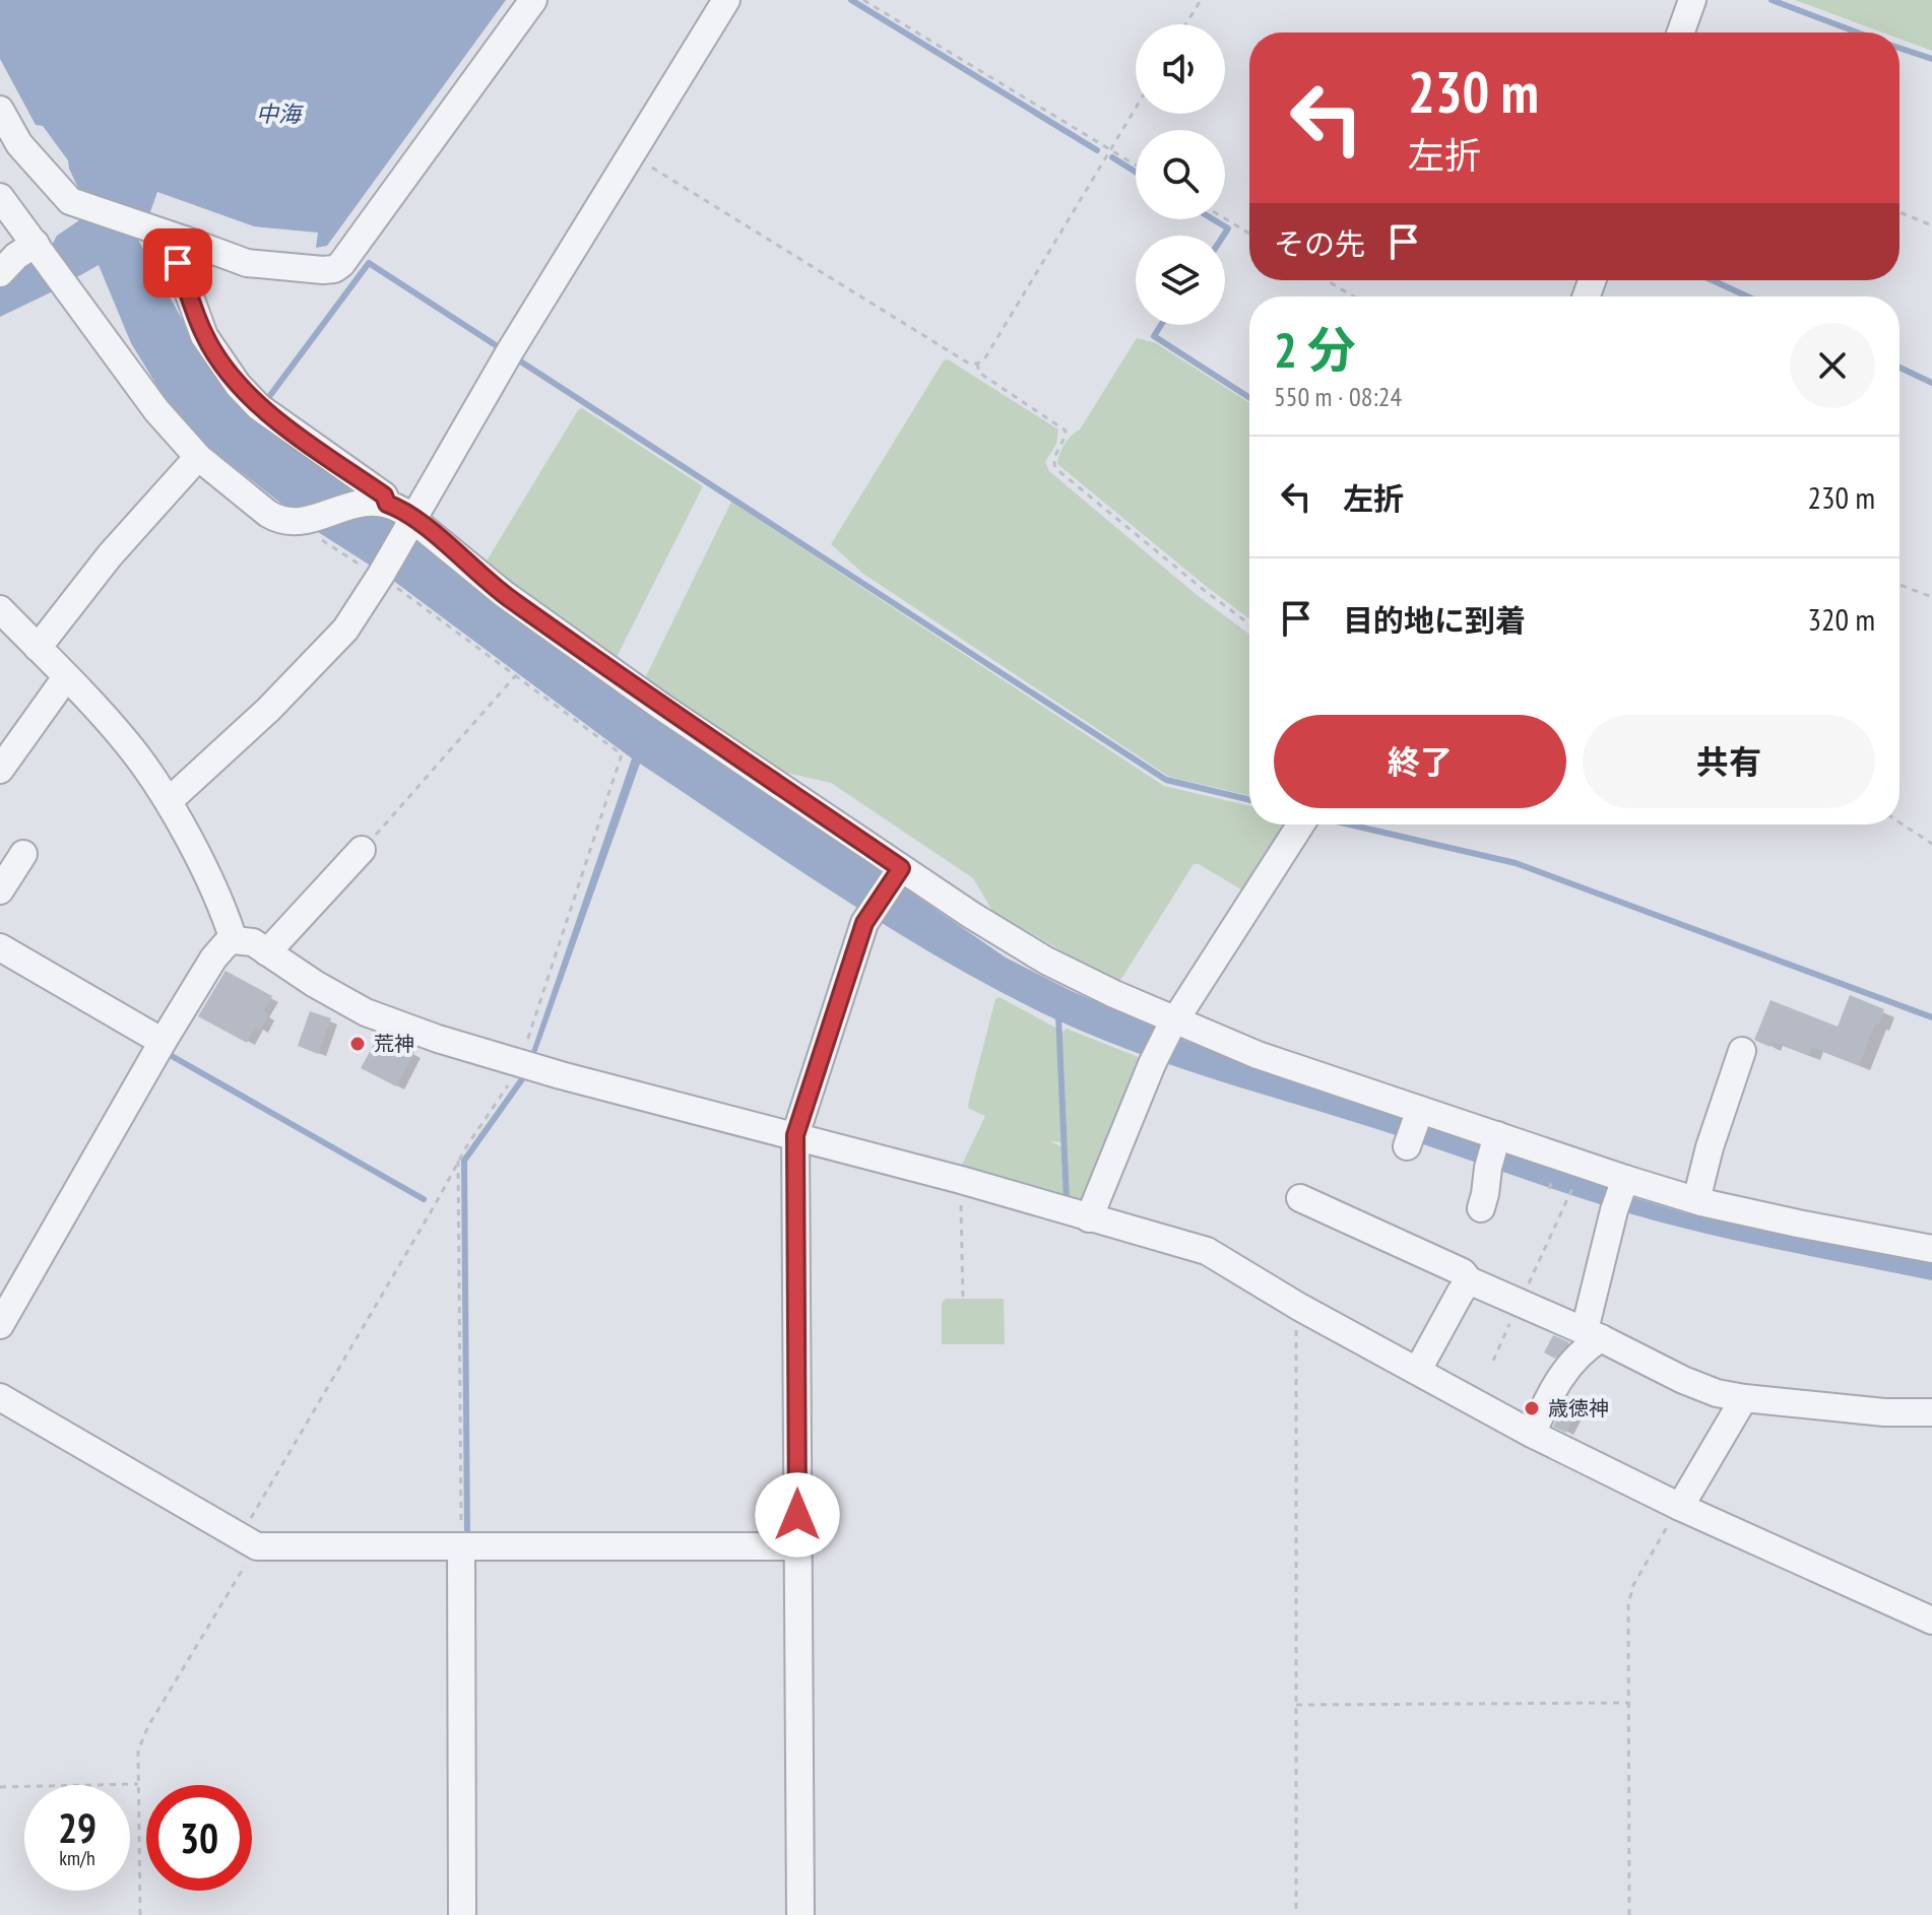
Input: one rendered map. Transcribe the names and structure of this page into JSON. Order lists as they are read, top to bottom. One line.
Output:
{"water":["中海"],"places":["荒神","歳徳神"],"page":{"turn":["230 m","左折"],"then":"その先","heading":["2 分","550 m · 08:24"],"list":[{"name":"左折","value":"230 m"},{"name":"目的地に到着","value":"320 m"}],"buttons":["終了","共有"],"speed":"29 km/h","limit":"30"}}
